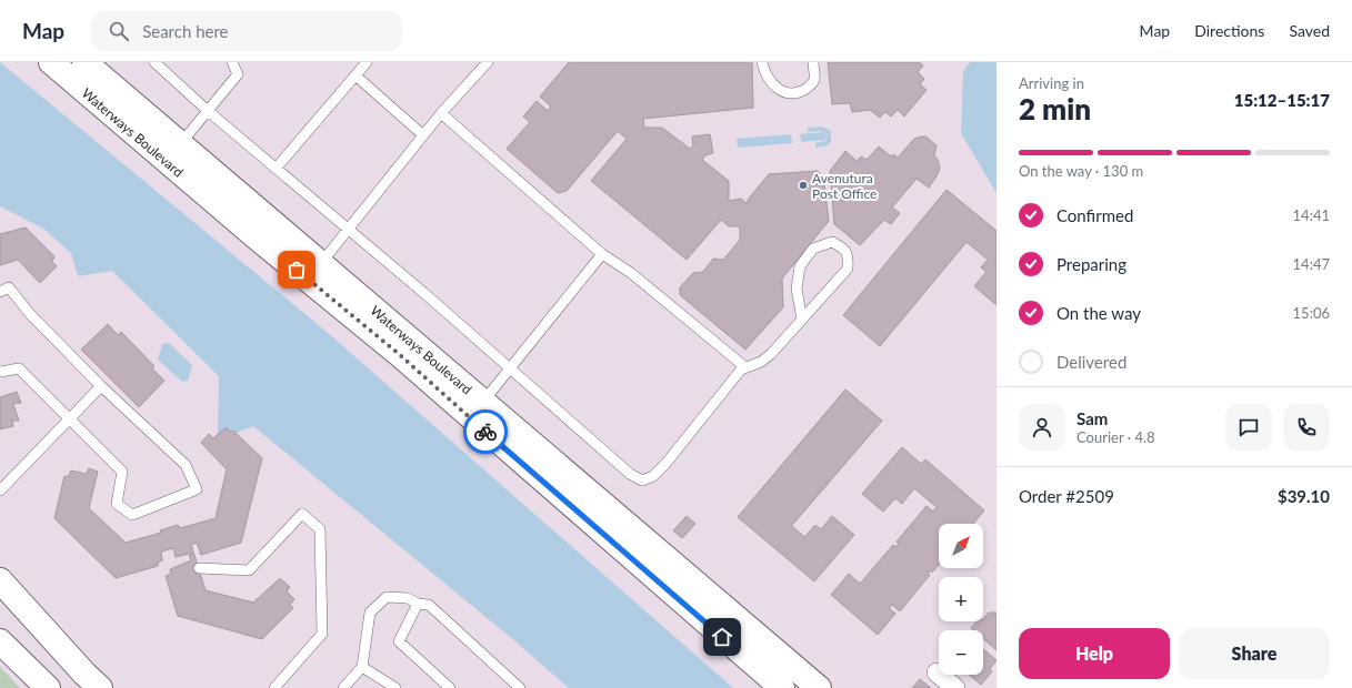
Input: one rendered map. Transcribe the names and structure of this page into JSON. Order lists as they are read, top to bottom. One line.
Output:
{"streets":{"street":["Waterways Boulevard"]},"places":["Avenutura Post Office"],"north":"top right","page":{"header":"Map","search":"Search here","nav":["Map","Directions","Saved"],"heading":["2 min","Arriving in","15:12–15:17"],"panel":["Sam","Courier · 4.8","Order #2509","$39.10"],"bar":"On the way · 130 m","list":[["Confirmed","14:41"],["Preparing","14:47"],["On the way","15:06"],"Delivered"],"map_buttons":["+","−"],"buttons":["Help","Share"]}}
